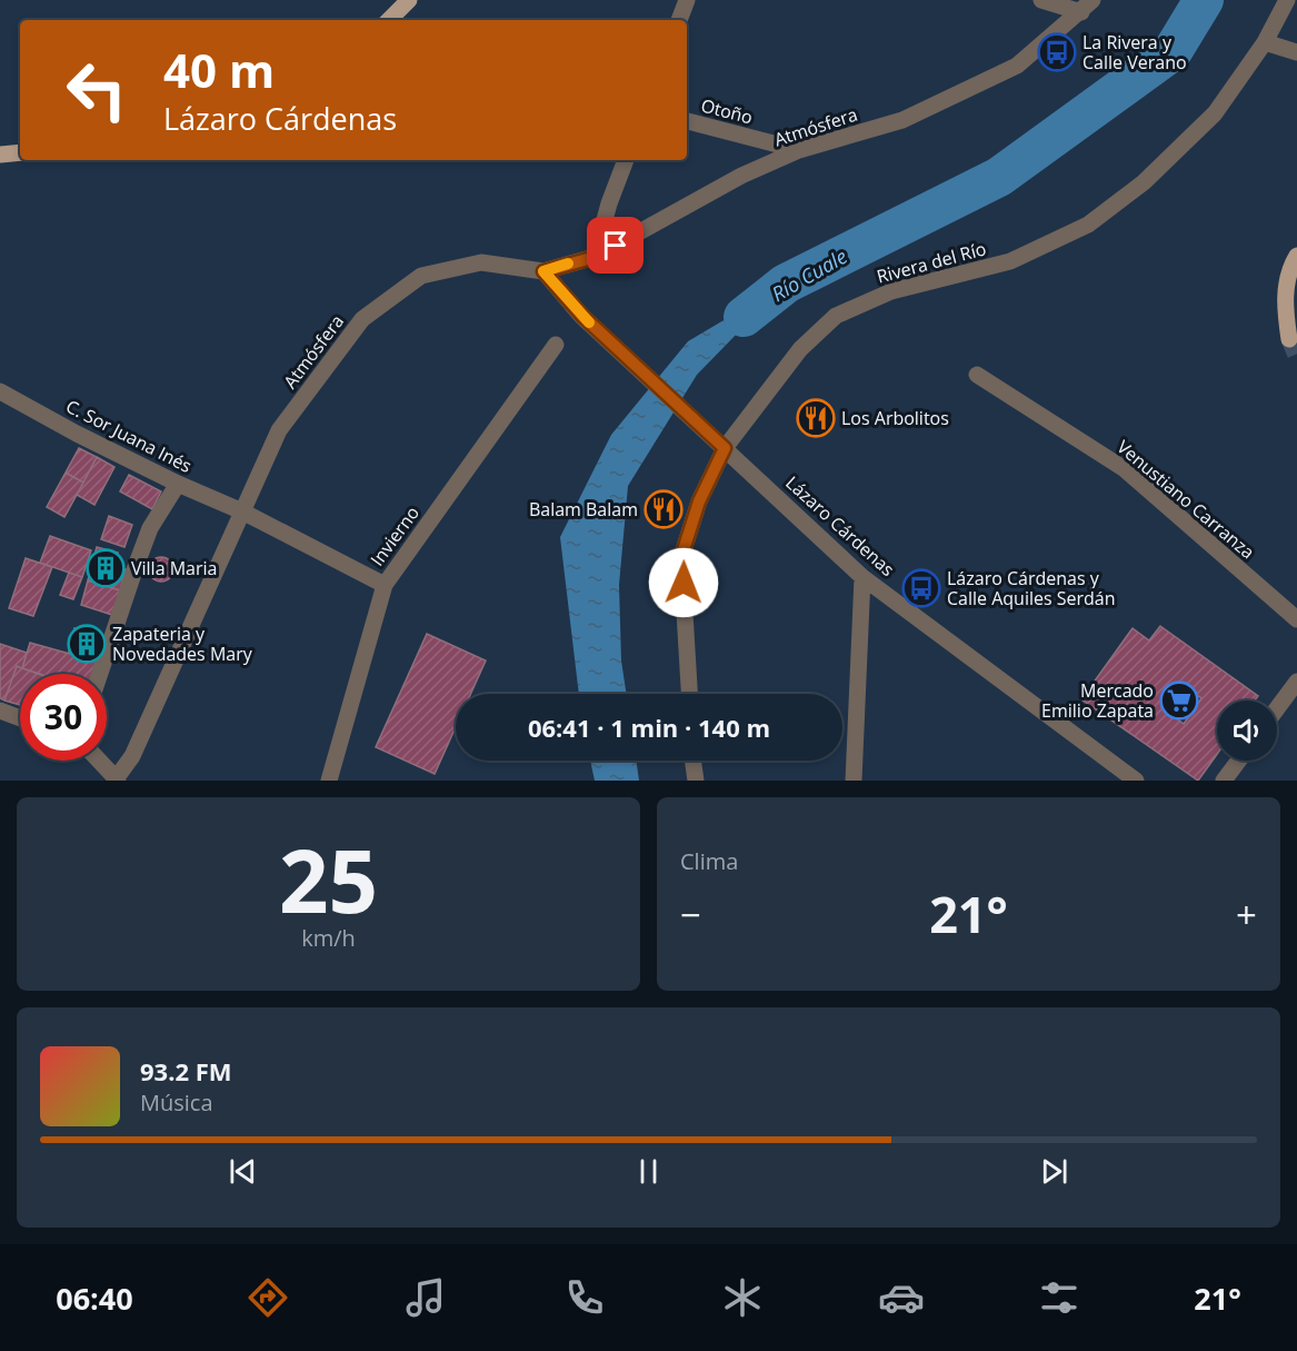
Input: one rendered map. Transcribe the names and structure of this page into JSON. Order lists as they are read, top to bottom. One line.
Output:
{"streets":{"street":["Otoño","Atmósfera","Rivera del Río","C. Sor Juana Inés","Venustiano Carranza","Lázaro Cárdenas","Invierno"]},"crossings":[["Otoño","Atmósfera"],["Atmósfera","C. Sor Juana Inés"],["Atmósfera","Lázaro Cárdenas"],["Rivera del Río","Lázaro Cárdenas"],["C. Sor Juana Inés","Invierno"]],"water":["Río Cuale"],"places":{"bus stop":["La Rivera y Calle Verano","Lázaro Cárdenas y Calle Aquiles Serdán"],"restaurant":["Los Arbolitos","Balam Balam"],"building":["Villa Maria","Zapateria y Novedades Mary"],"supermarket":["Mercado Emilio Zapata"]},"page":{"turn":["40 m","Lázaro Cárdenas"],"limit":"30","trip":"06:41 · 1 min · 140 m","tile":[["25","km/h"],"Clima"],"heat":["−","21°","+"],"song":["93.2 FM","Música"],"tabs":["06:40","21°"]}}
